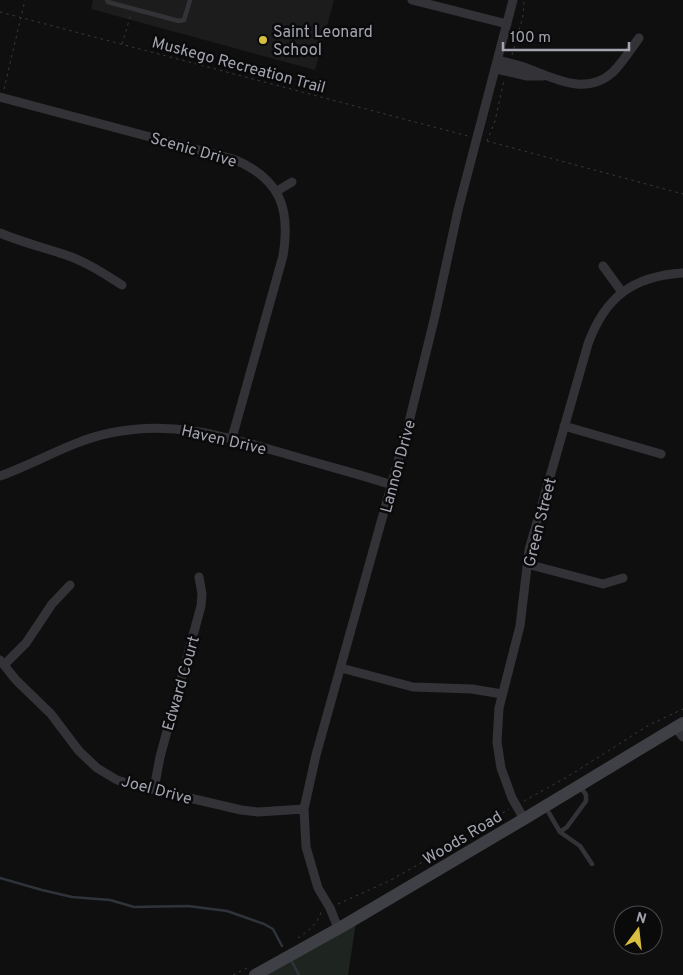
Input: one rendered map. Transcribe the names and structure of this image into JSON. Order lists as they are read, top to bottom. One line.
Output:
{"streets":{"street":["Scenic Drive","Haven Drive","Lannon Drive","Green Street","Edward Court","Joel Drive","Woods Road"],"path":["Muskego Recreation Trail"]},"crossings":[["Haven Drive","Lannon Drive"],["Lannon Drive","Joel Drive"],["Lannon Drive","Woods Road"],["Green Street","Woods Road"],["Edward Court","Joel Drive"]],"places":["Saint Leonard School"],"scale_bar":"100 m","north":"top"}
